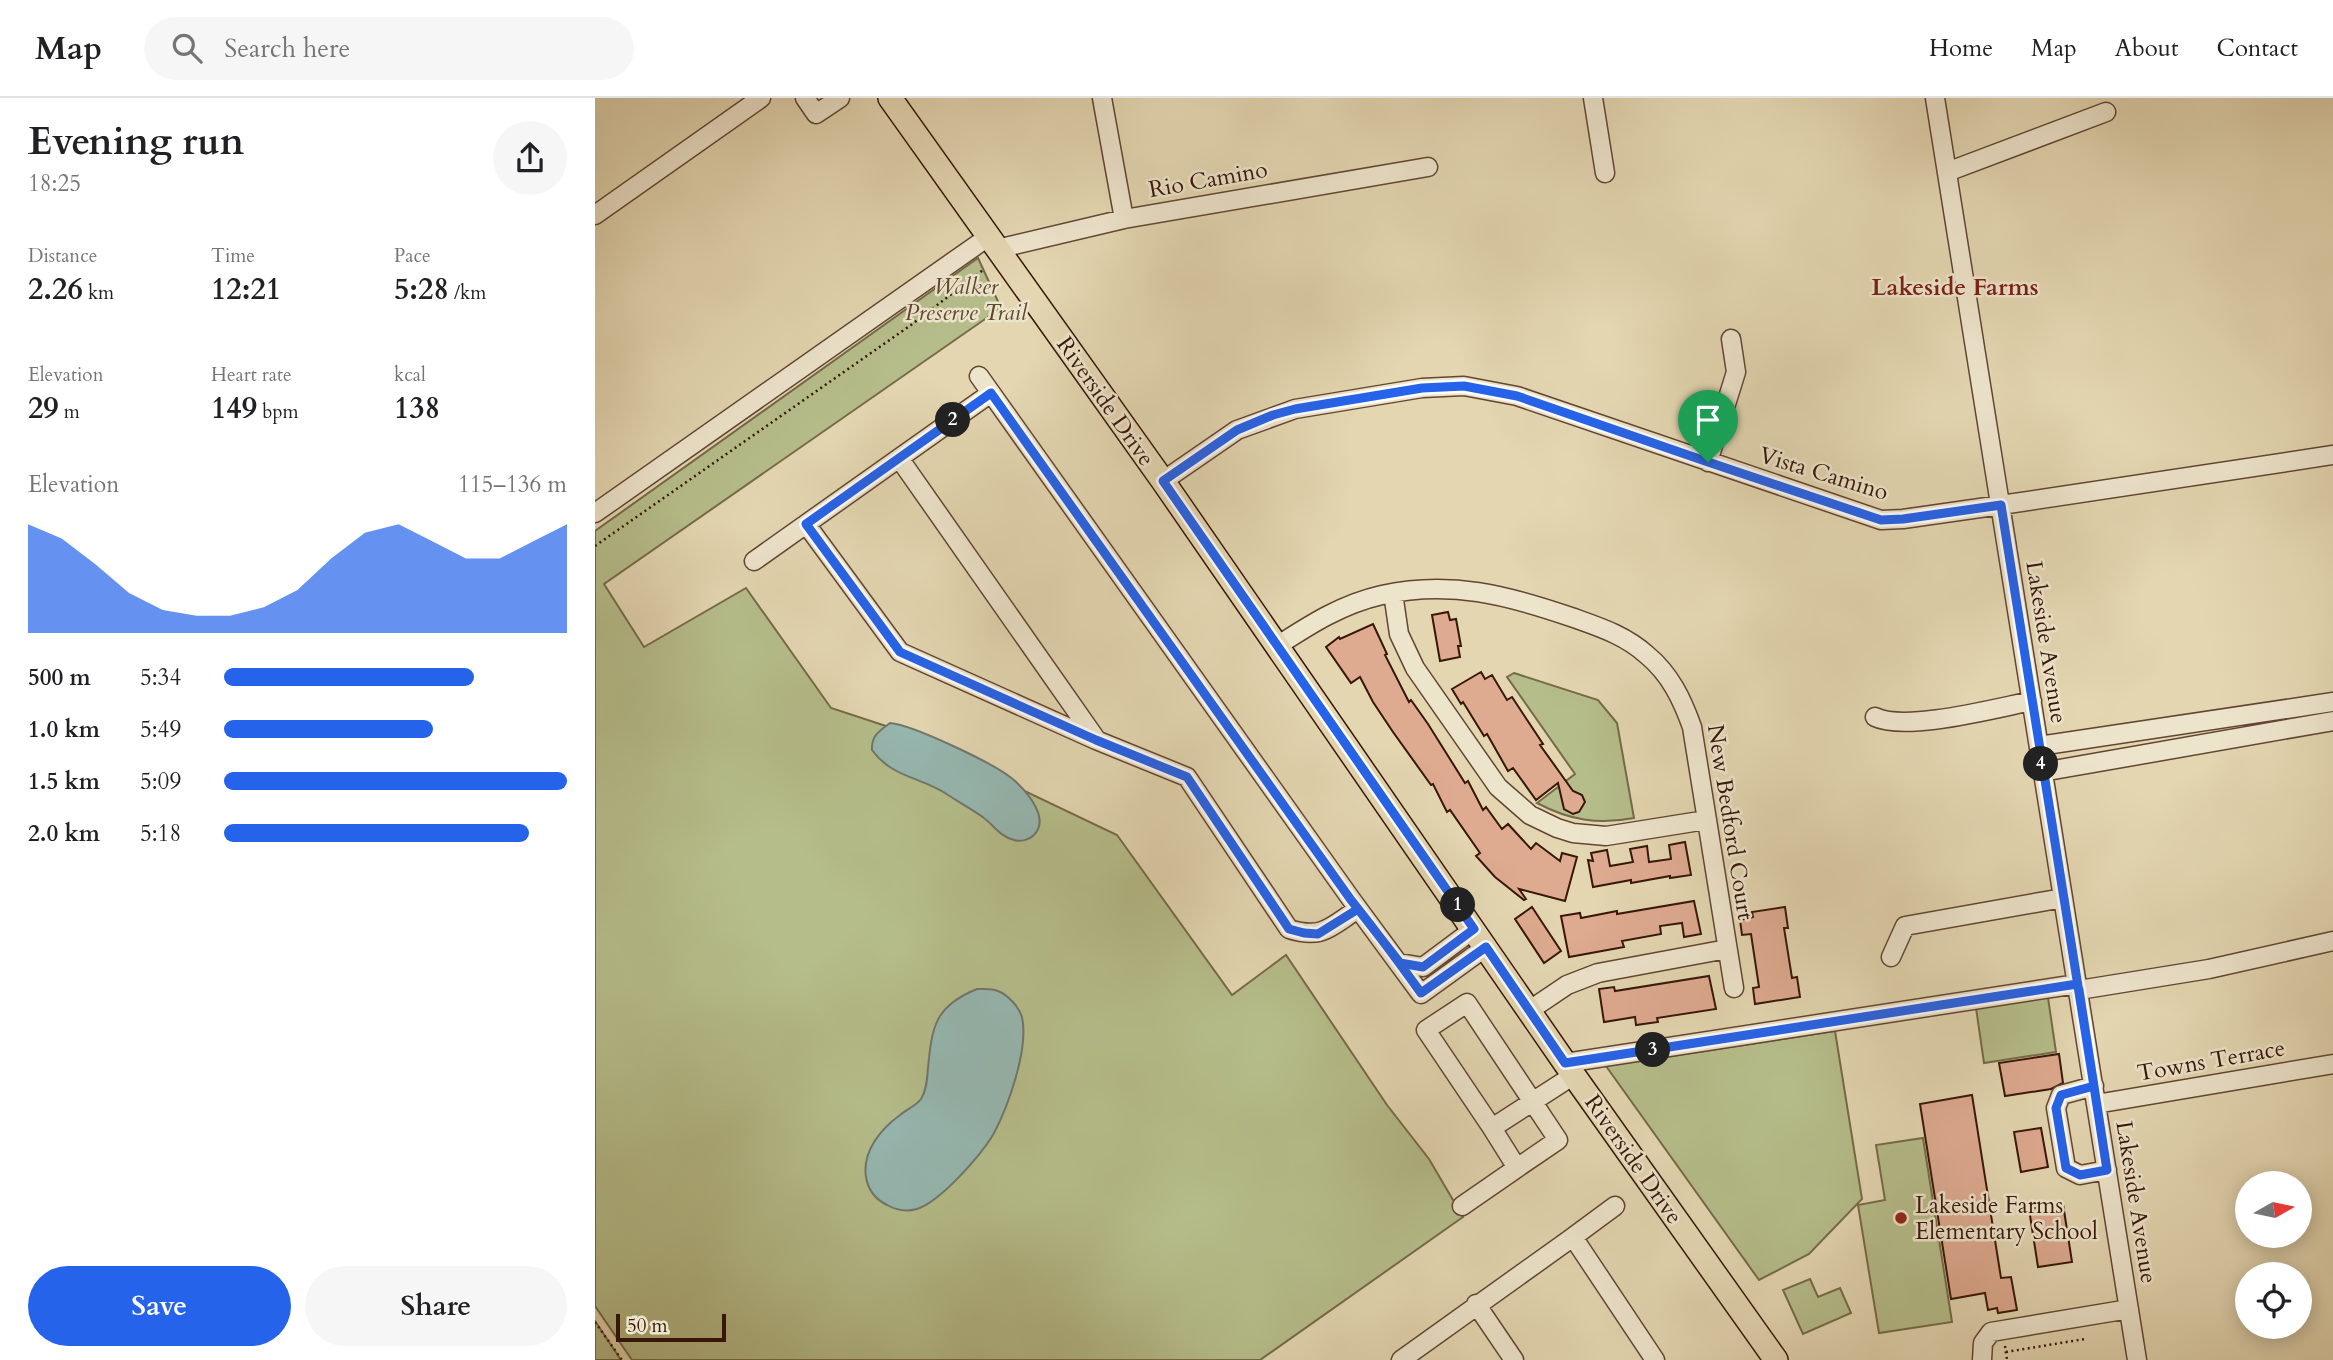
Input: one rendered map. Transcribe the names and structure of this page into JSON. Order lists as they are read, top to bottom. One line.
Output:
{"streets":{"main road":["Riverside Drive"],"street":["Rio Camino","Vista Camino","Lakeside Avenue","New Bedford Court","Towns Terrace"]},"crossings":[["Rio Camino","Riverside Drive"],["Riverside Drive","Vista Camino"],["Riverside Drive","New Bedford Court"],["Vista Camino","Lakeside Avenue"],["Lakeside Avenue","Towns Terrace"]],"districts":["Lakeside Farms"],"parks":["Walker Preserve Trail"],"places":["Lakeside Farms Elementary School"],"scale_bar":"50 m","north":"right","page":{"header":"Map","search":"Search here","nav":["Home","Map","About","Contact"],"heading":["Evening run","18:25"],"stats":[["Distance","2.26 km"],["Time","12:21"],["Pace","5:28 /km"],["Elevation","29 m"],["Heart rate","149 bpm"],["kcal","138"]],"pins":["2","4","1","3"],"chart":["Elevation","115–136 m"],"list":[{"name":"500 m","note":"5:34"},{"name":"1.0 km","note":"5:49"},{"name":"1.5 km","note":"5:09"},{"name":"2.0 km","note":"5:18"}],"buttons":["Save","Share"],"scale":"50 m"}}
